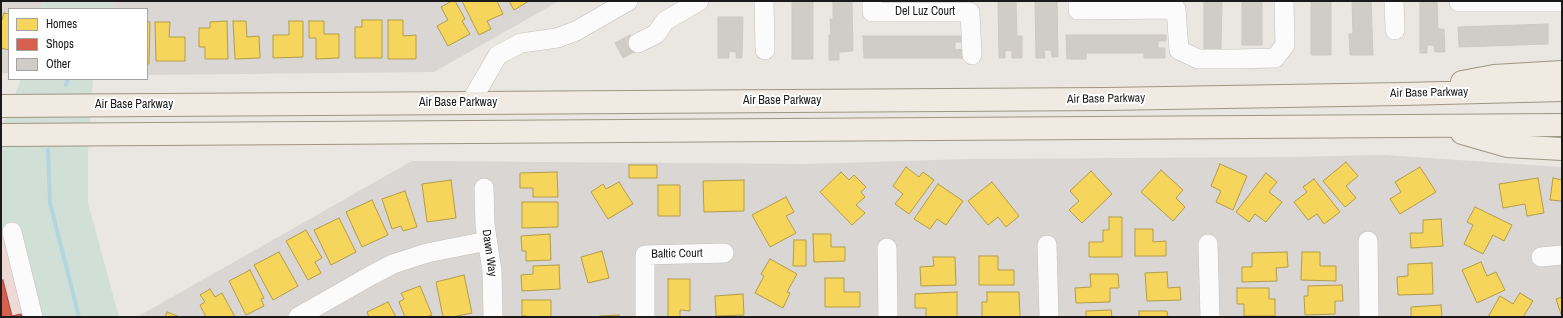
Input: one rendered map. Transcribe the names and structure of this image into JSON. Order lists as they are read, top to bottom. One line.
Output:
{"streets":{"main road":["Air Base Parkway"],"street":["Del Luz Court","Dawn Way","Baltic Court"]},"legend":["Homes","Shops","Other"]}
